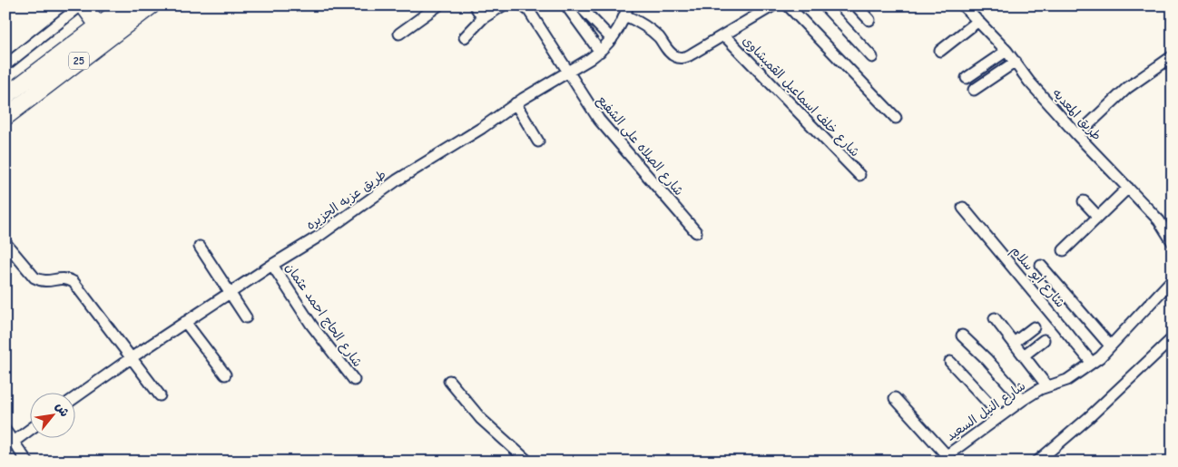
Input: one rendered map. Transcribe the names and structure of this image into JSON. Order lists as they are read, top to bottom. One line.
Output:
{"streets":{"highway":["25"],"street":["شارع خلف اسماعيل القمبشاوى","طريق المعديه","شارع الصلاه على الشفيع","طريق عزبه الجزيره","شارع أبو سلام","شارع الحاج احمد عثمان","شارع النيل السعيد"]},"crossings":[["شارع الصلاه على الشفيع","طريق عزبه الجزيره"],["طريق عزبه الجزيره","شارع الحاج احمد عثمان"],["شارع أبو سلام","شارع النيل السعيد"]],"north":"top right"}
